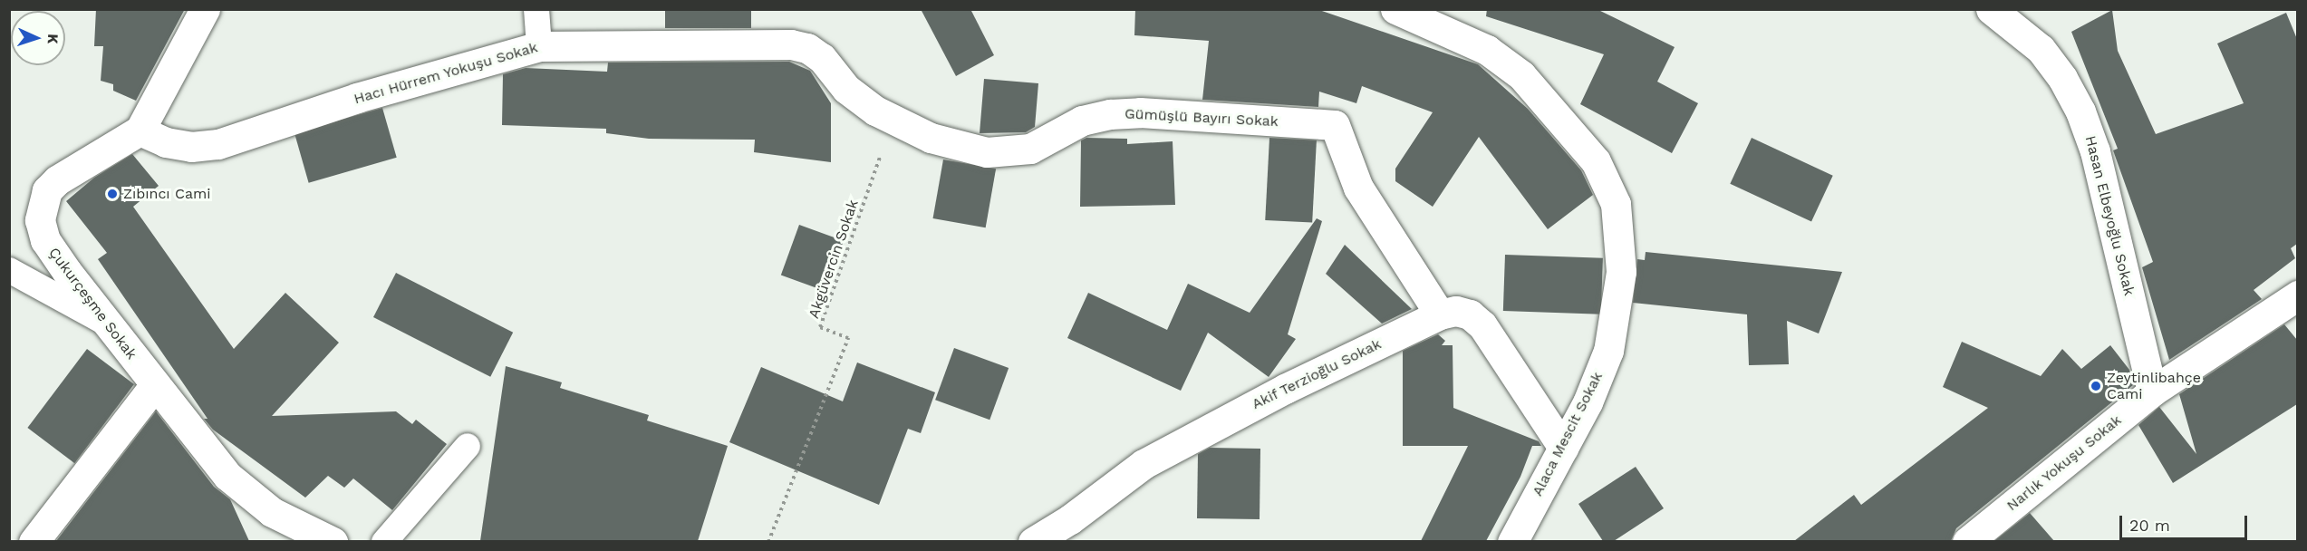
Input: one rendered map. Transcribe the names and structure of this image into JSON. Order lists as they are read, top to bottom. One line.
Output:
{"streets":{"street":["Hacı Hürrem Yokuşu Sokak","Gümüşlü Bayırı Sokak","Hasan Elbeyoğlu Sokak","Çukurçeşme Sokak","Akif Terzioğlu Sokak","Alaca Mescit Sokak","Narlık Yokuşu Sokak"],"path":["Akgüvercin Sokak"]},"crossings":[["Hacı Hürrem Yokuşu Sokak","Gümüşlü Bayırı Sokak"],["Hacı Hürrem Yokuşu Sokak","Çukurçeşme Sokak"],["Gümüşlü Bayırı Sokak","Akgüvercin Sokak"],["Gümüşlü Bayırı Sokak","Akif Terzioğlu Sokak"],["Hasan Elbeyoğlu Sokak","Narlık Yokuşu Sokak"],["Akif Terzioğlu Sokak","Alaca Mescit Sokak"]],"places":["Zıbıncı Cami","Zeytinlibahçe Cami"],"scale_bar":"20 m","north":"right"}
